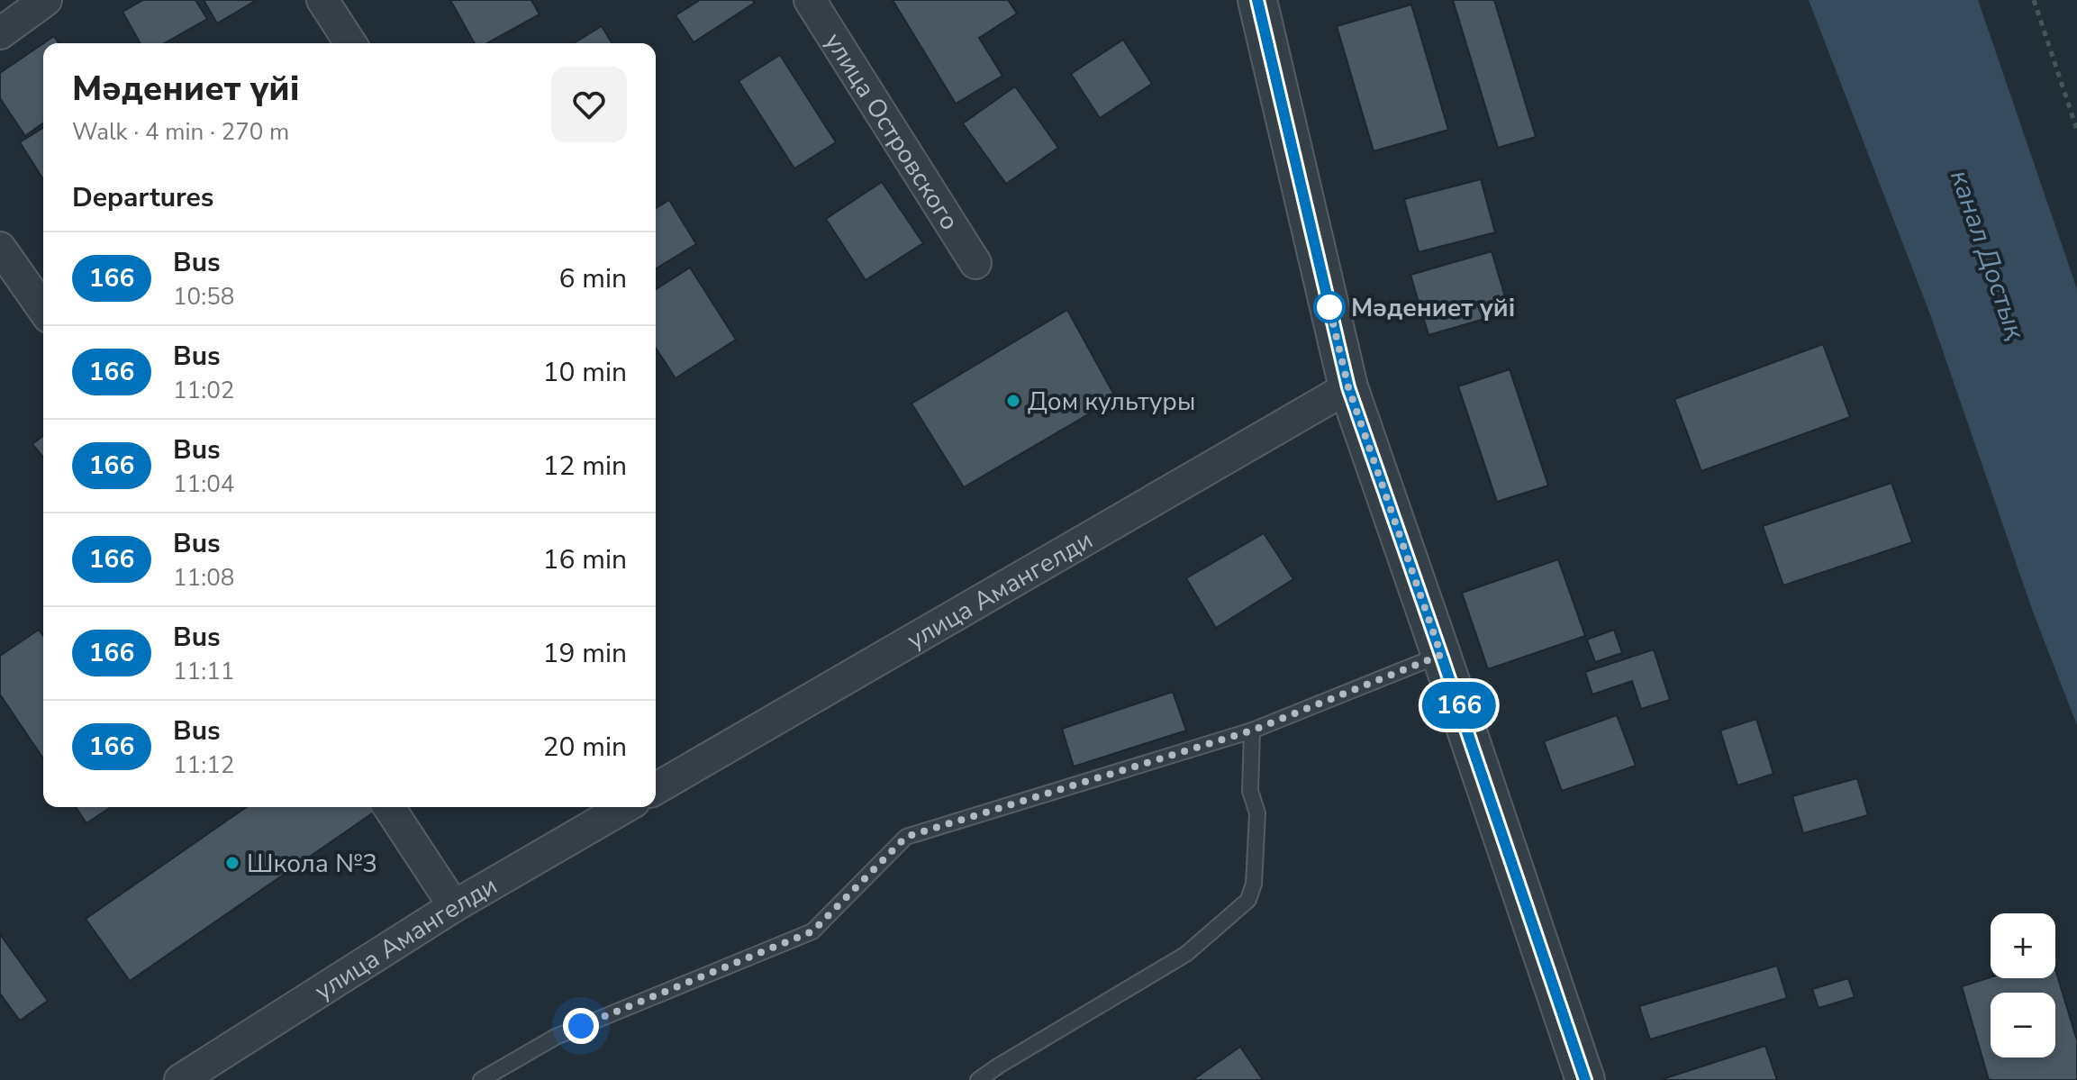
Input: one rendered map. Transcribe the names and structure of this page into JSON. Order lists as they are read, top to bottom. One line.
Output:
{"streets":{"street":["улица Островского","улица Амангелди"]},"water":["канал Достық"],"places":["Мәдениет үйі","Дом культуры","Школа №3"],"lines":["bus line 166"],"page":{"on_map":"166","heading":[["Мәдениет үйі","Walk · 4 min · 270 m"],"Departures"],"list":[{"mark":"166","name":"Bus","note":"10:58","value":"6 min"},{"mark":"166","name":"Bus","note":"11:02","value":"10 min"},{"mark":"166","name":"Bus","note":"11:04","value":"12 min"},{"mark":"166","name":"Bus","note":"11:08","value":"16 min"},{"mark":"166","name":"Bus","note":"11:11","value":"19 min"},{"mark":"166","name":"Bus","note":"11:12","value":"20 min"}],"map_buttons":["+","−"]}}
